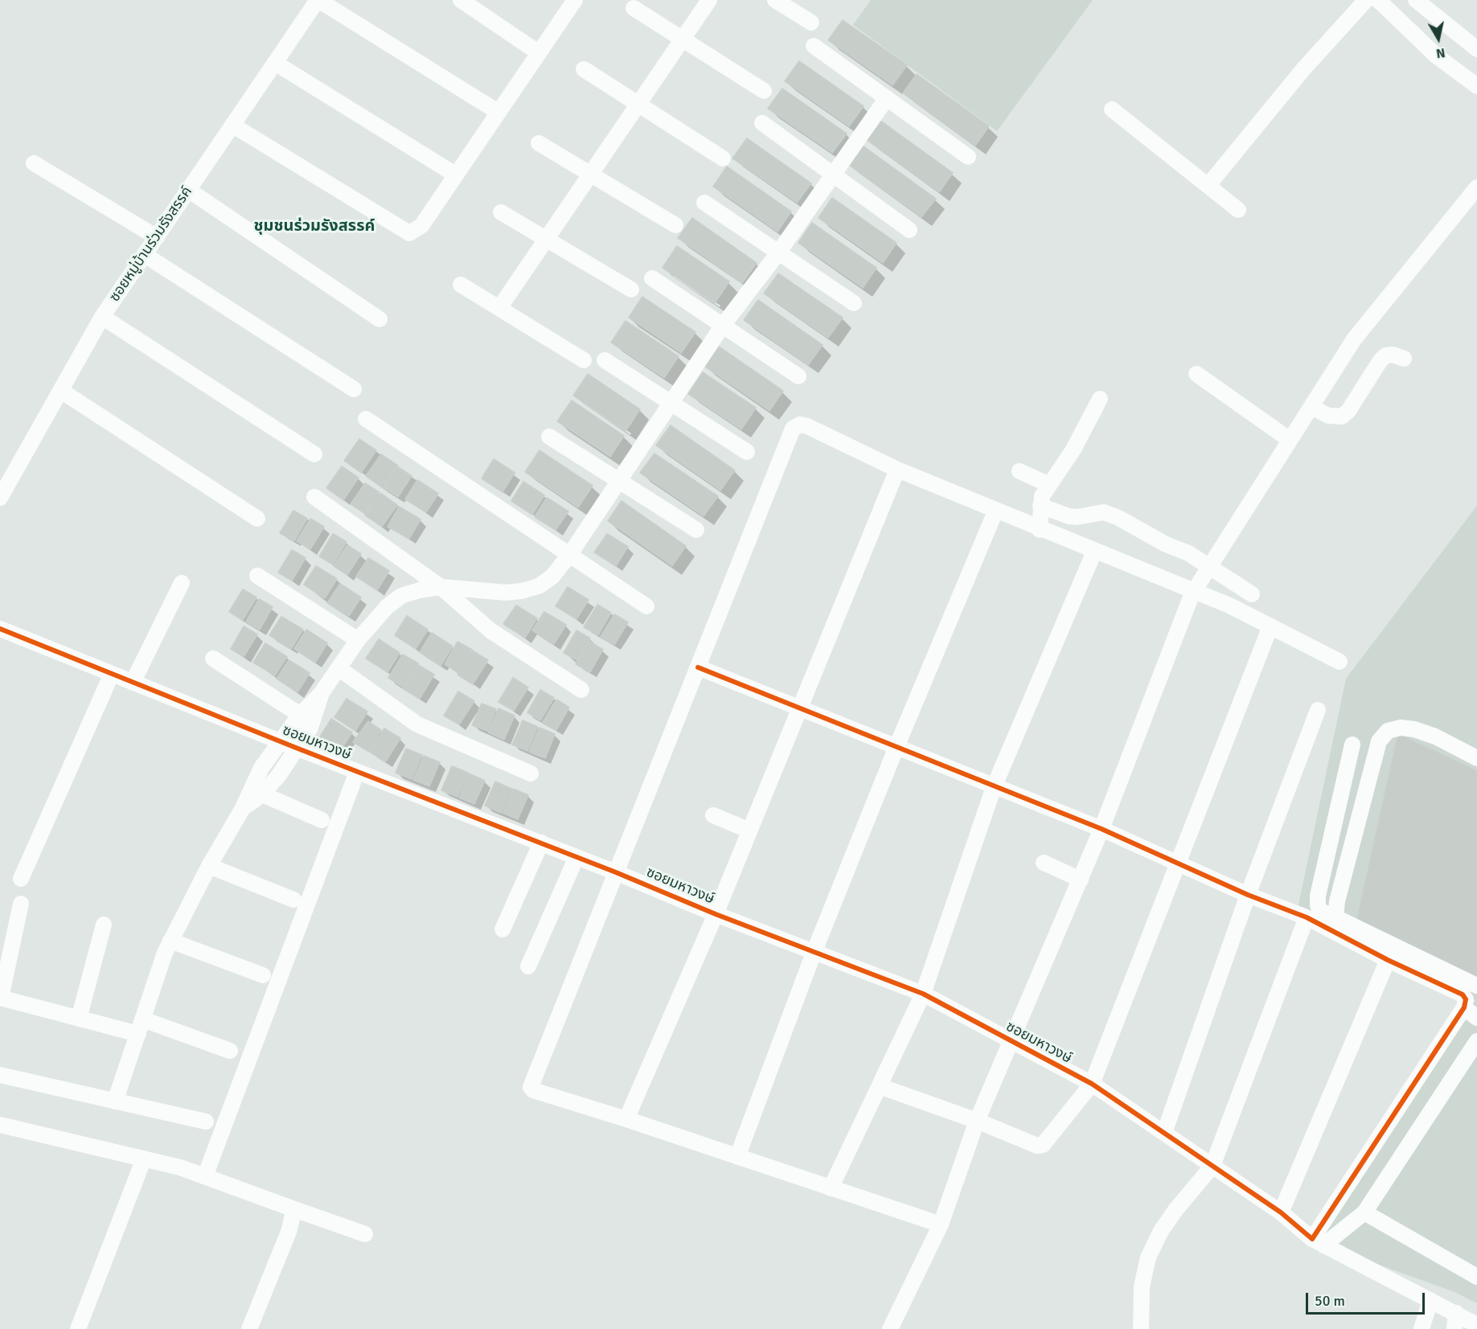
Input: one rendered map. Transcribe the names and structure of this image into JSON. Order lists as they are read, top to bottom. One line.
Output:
{"streets":{"street":["ซอยหมู่บ้านร่วมรังสรรค์","ซอยมหาวงษ์"]},"districts":["ชุมชนร่วมรังสรรค์"],"scale_bar":"50 m","north":"bottom"}
